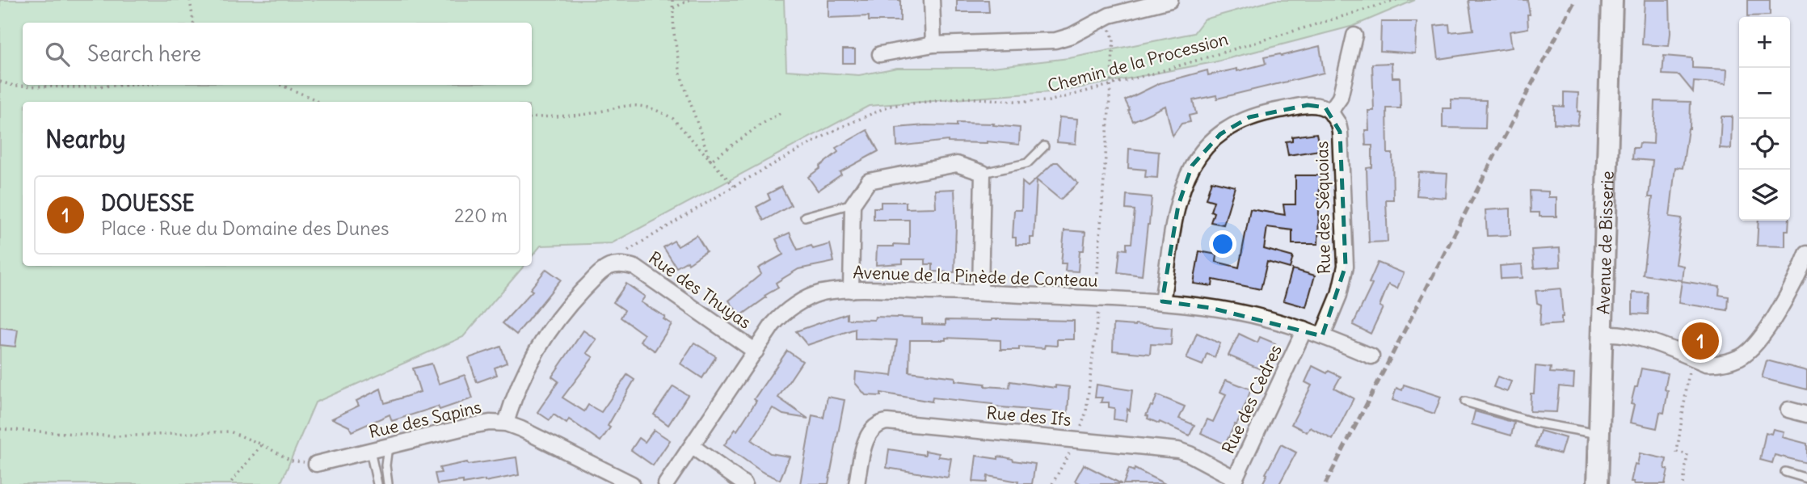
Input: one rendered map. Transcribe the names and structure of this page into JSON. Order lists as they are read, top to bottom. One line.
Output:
{"streets":{"street":["Rue des Séquoias","Avenue de Bisserie","Avenue de la Pinède de Conteau","Rue des Thuyas","Rue des Cèdres","Rue des Ifs","Rue des Sapins"],"path":["Chemin de la Procession"]},"crossings":[["Chemin de la Procession","Rue des Thuyas"],["Rue des Séquoias","Avenue de la Pinède de Conteau"],["Avenue de la Pinède de Conteau","Rue des Thuyas"],["Avenue de la Pinède de Conteau","Rue des Cèdres"],["Rue des Thuyas","Rue des Sapins"],["Rue des Cèdres","Rue des Ifs"]],"page":{"map_buttons":["+","−"],"search":"Search here","heading":"Nearby","list":[{"mark":"1","name":"DOUESSE","note":"Place · Rue du Domaine des Dunes","value":"220 m"}],"pins":"1"}}
